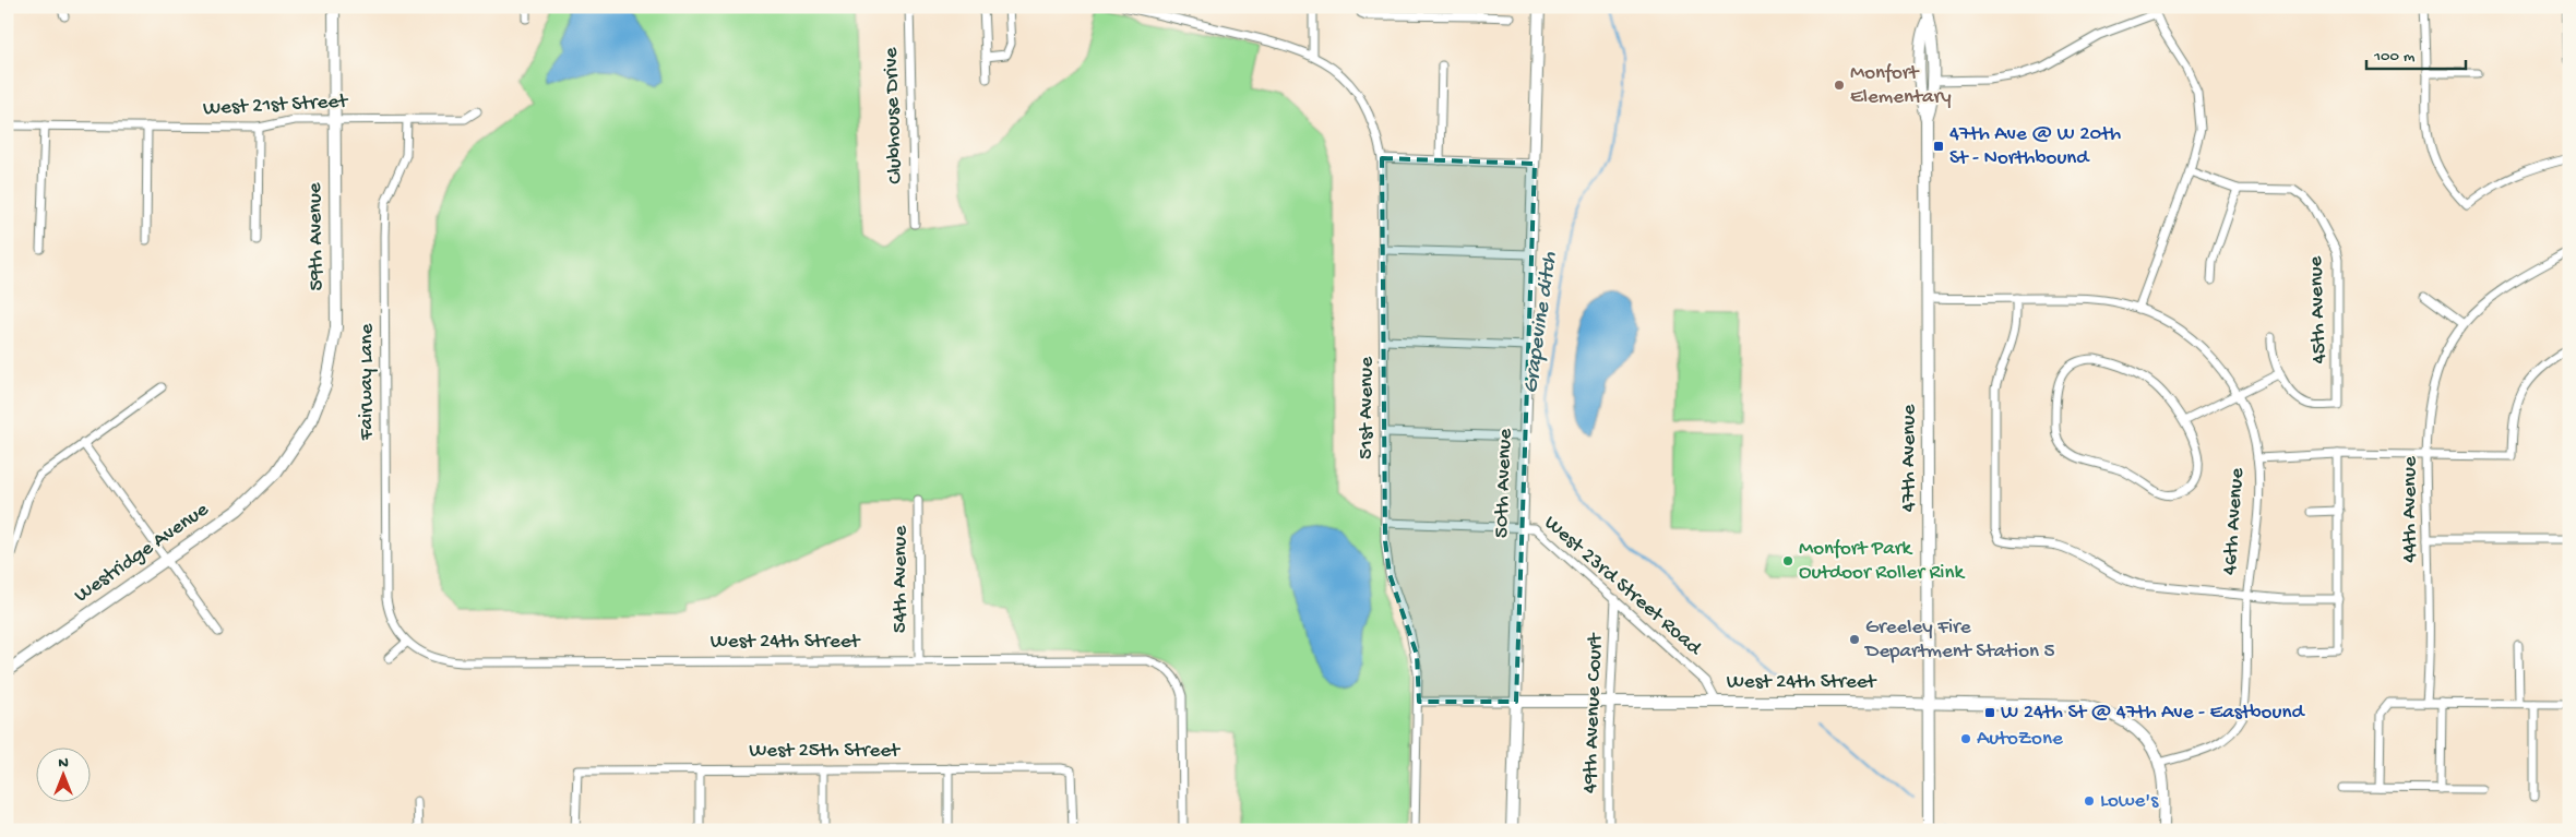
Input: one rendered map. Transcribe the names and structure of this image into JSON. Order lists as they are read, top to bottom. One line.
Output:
{"streets":{"main road":["59th Avenue","47th Avenue","50th Avenue","Westridge Avenue","West 24th Street"],"street":["West 21st Street","Clubhouse Drive","45th Avenue","Fairway Lane","51st Avenue","44th Avenue","46th Avenue","54th Avenue","West 23rd Street Road","49th Avenue Court","West 25th Street"]},"crossings":[["West 21st Street","59th Avenue"],["West 21st Street","Fairway Lane"],["59th Avenue","Westridge Avenue"],["Fairway Lane","West 24th Street"],["51st Avenue","West 24th Street"],["47th Avenue","46th Avenue"],["47th Avenue","West 24th Street"],["50th Avenue","West 23rd Street Road"],["50th Avenue","West 24th Street"],["46th Avenue","West 24th Street"],["54th Avenue","West 24th Street"],["West 23rd Street Road","West 24th Street"],["West 23rd Street Road","49th Avenue Court"],["West 24th Street","49th Avenue Court"]],"water":["Grapevine ditch"],"places":{"other":["Monfort Elementary","Monfort Park Outdoor Roller Rink","Greeley Fire Department Station 5","AutoZone","Lowe's"],"transit":["47th Ave @ W 20th St - Northbound","W 24th St @ 47th Ave - Eastbound"]},"scale_bar":"100 m","north":"top"}
